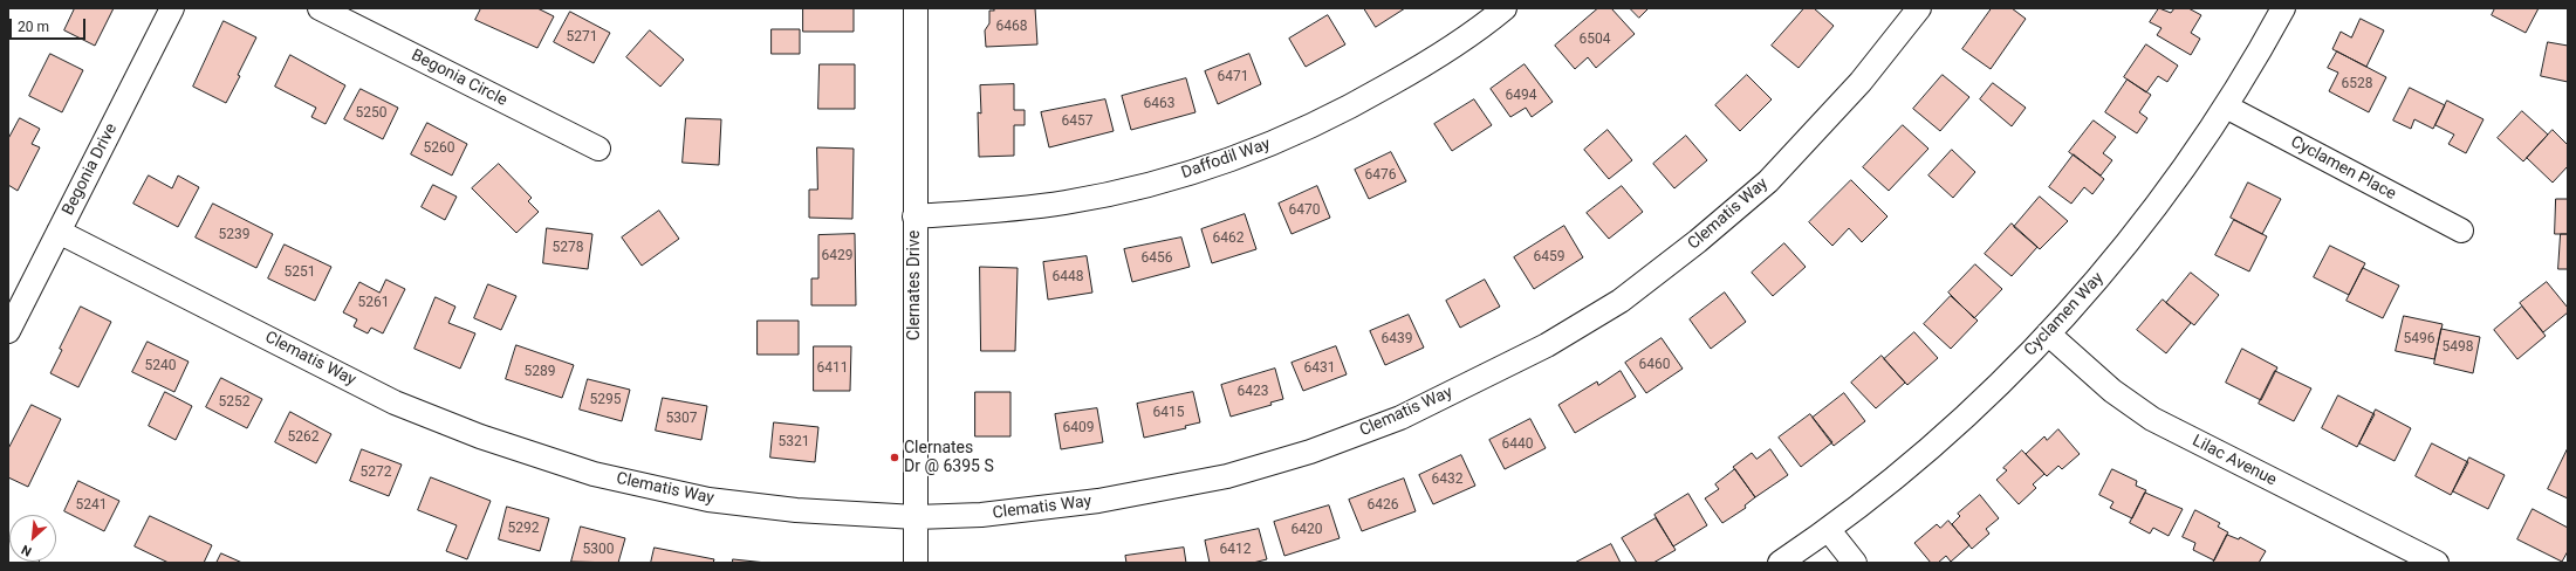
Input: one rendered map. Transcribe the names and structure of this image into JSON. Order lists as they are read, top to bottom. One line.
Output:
{"streets":{"street":["Begonia Circle","Daffodil Way","Cyclamen Place","Begonia Drive","Clematis Way","Clernates Drive","Cyclamen Way","Lilac Avenue"]},"crossings":[["Daffodil Way","Clernates Drive"],["Cyclamen Place","Cyclamen Way"],["Begonia Drive","Clematis Way"],["Clematis Way","Clernates Drive"],["Cyclamen Way","Lilac Avenue"]],"places":["Clernates Dr @ 6395 S"],"house_numbers":["6468","5271","6504","6471","6528","6494","6463","5250","6457","5260","6476","6470","5239","6462","5278","6429","6459","6456","5251","6448","5261","6439","5496","5498","6460","5240","6411","6431","5289","6423","5295","5252","6415","5307","6409","5262","5321","6440","5272","6432","5241","6426","5292","6420","5300","6412"],"scale_bar":"20 m","north":"bottom left"}
